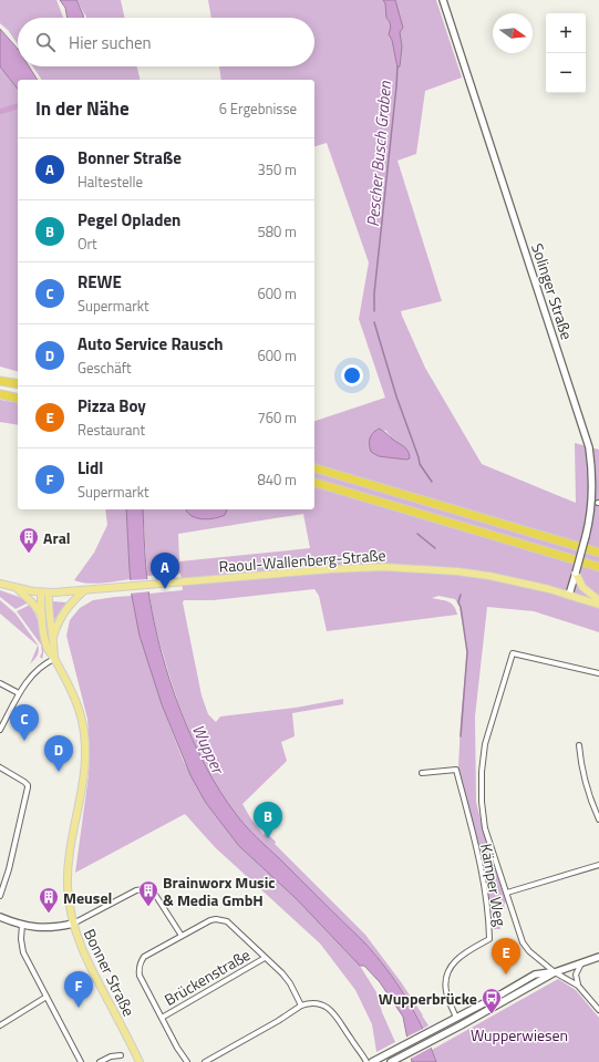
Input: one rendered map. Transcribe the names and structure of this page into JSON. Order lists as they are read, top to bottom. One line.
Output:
{"streets":{"main road":["Solinger Straße","Raoul-Wallenberg-Straße","Bonner Straße"],"street":["Kämper Weg","Brückenstraße"]},"crossings":[["Solinger Straße","Raoul-Wallenberg-Straße"]],"water":["Pescher Busch Graben","Wupper"],"parks":["Wupperwiesen"],"places":{"building":["Aral","Brainworx Music & Media GmbH","Meusel"],"bus stop":["Wupperbrücke"]},"north":"right","page":{"map_buttons":["+","−"],"search":"Hier suchen","heading":["In der Nähe","6 Ergebnisse"],"list":[{"mark":"A","name":"Bonner Straße","note":"Haltestelle","value":"350 m"},{"mark":"B","name":"Pegel Opladen","note":"Ort","value":"580 m"},{"mark":"C","name":"REWE","note":"Supermarkt","value":"600 m"},{"mark":"D","name":"Auto Service Rausch","note":"Geschäft","value":"600 m"},{"mark":"E","name":"Pizza Boy","note":"Restaurant","value":"760 m"},{"mark":"F","name":"Lidl","note":"Supermarkt","value":"840 m"}],"pins":["A","C","D","B","E","F"]}}
